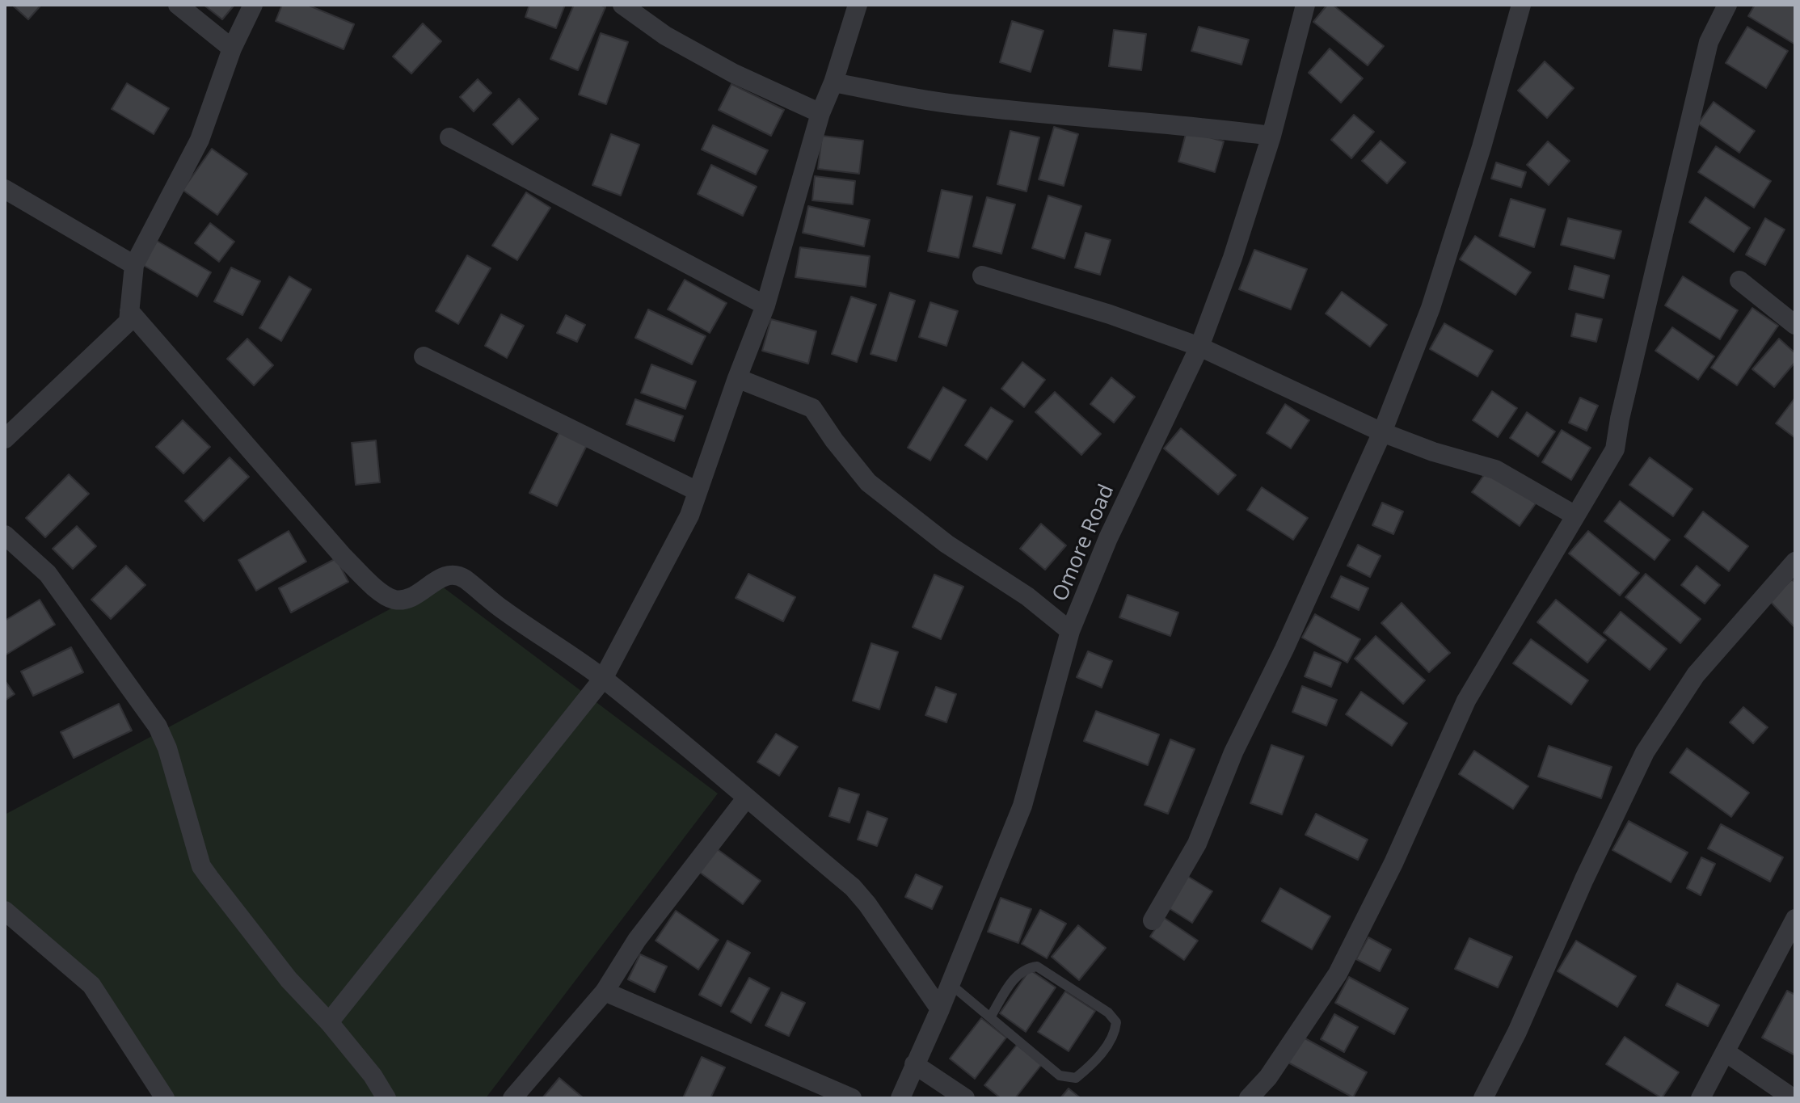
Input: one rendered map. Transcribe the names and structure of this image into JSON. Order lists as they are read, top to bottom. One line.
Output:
{"streets":{"street":["Omore Road"]}}
